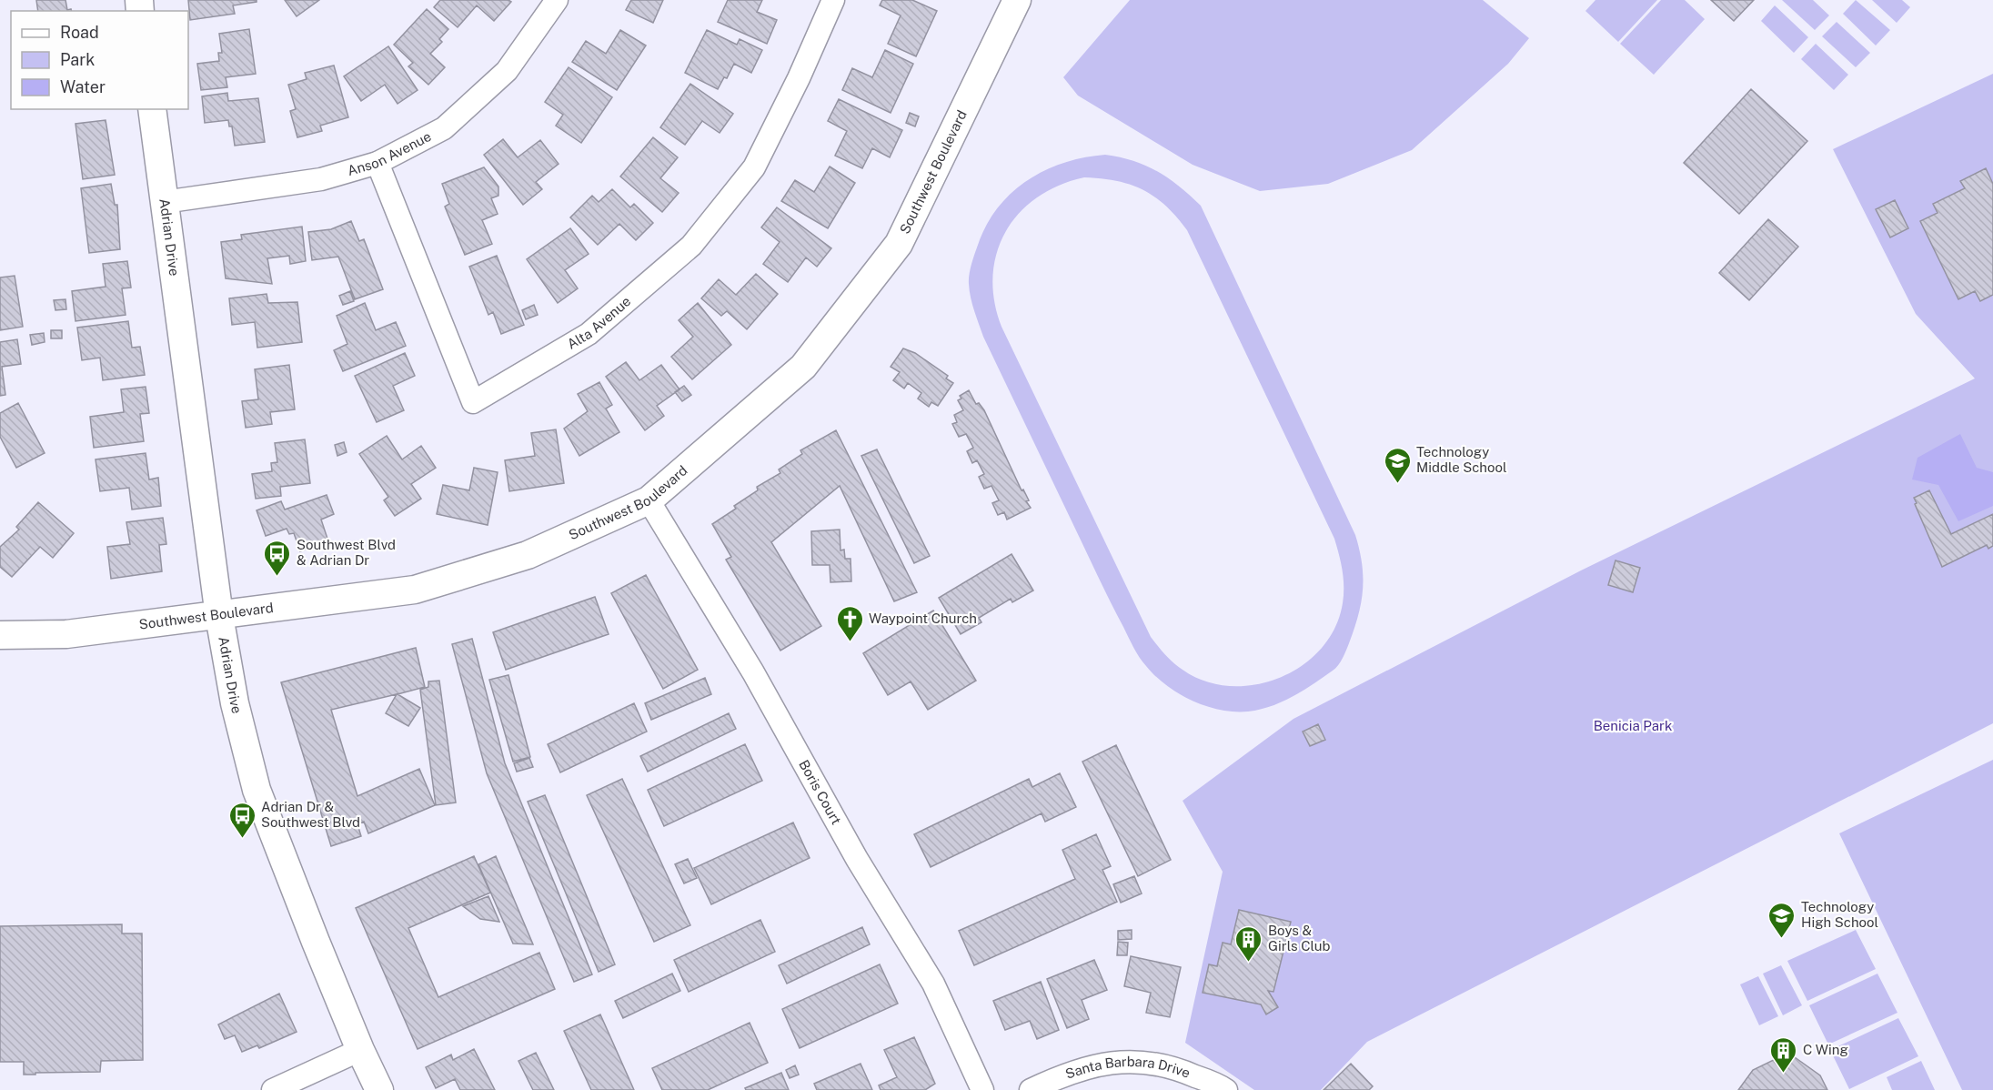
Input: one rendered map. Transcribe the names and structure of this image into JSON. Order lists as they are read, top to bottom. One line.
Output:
{"streets":{"street":["Anson Avenue","Southwest Boulevard","Adrian Drive","Alta Avenue","Boris Court","Santa Barbara Drive"]},"crossings":[["Anson Avenue","Adrian Drive"],["Anson Avenue","Alta Avenue"],["Southwest Boulevard","Adrian Drive"],["Southwest Boulevard","Boris Court"]],"parks":["Benicia Park"],"places":{"school or university":["Technology Middle School","Technology High School"],"bus stop":["Southwest Blvd & Adrian Dr","Adrian Dr & Southwest Blvd"],"church":["Waypoint Church"],"building":["Boys & Girls Club","C Wing"]},"legend":["Road","Park","Water"]}
